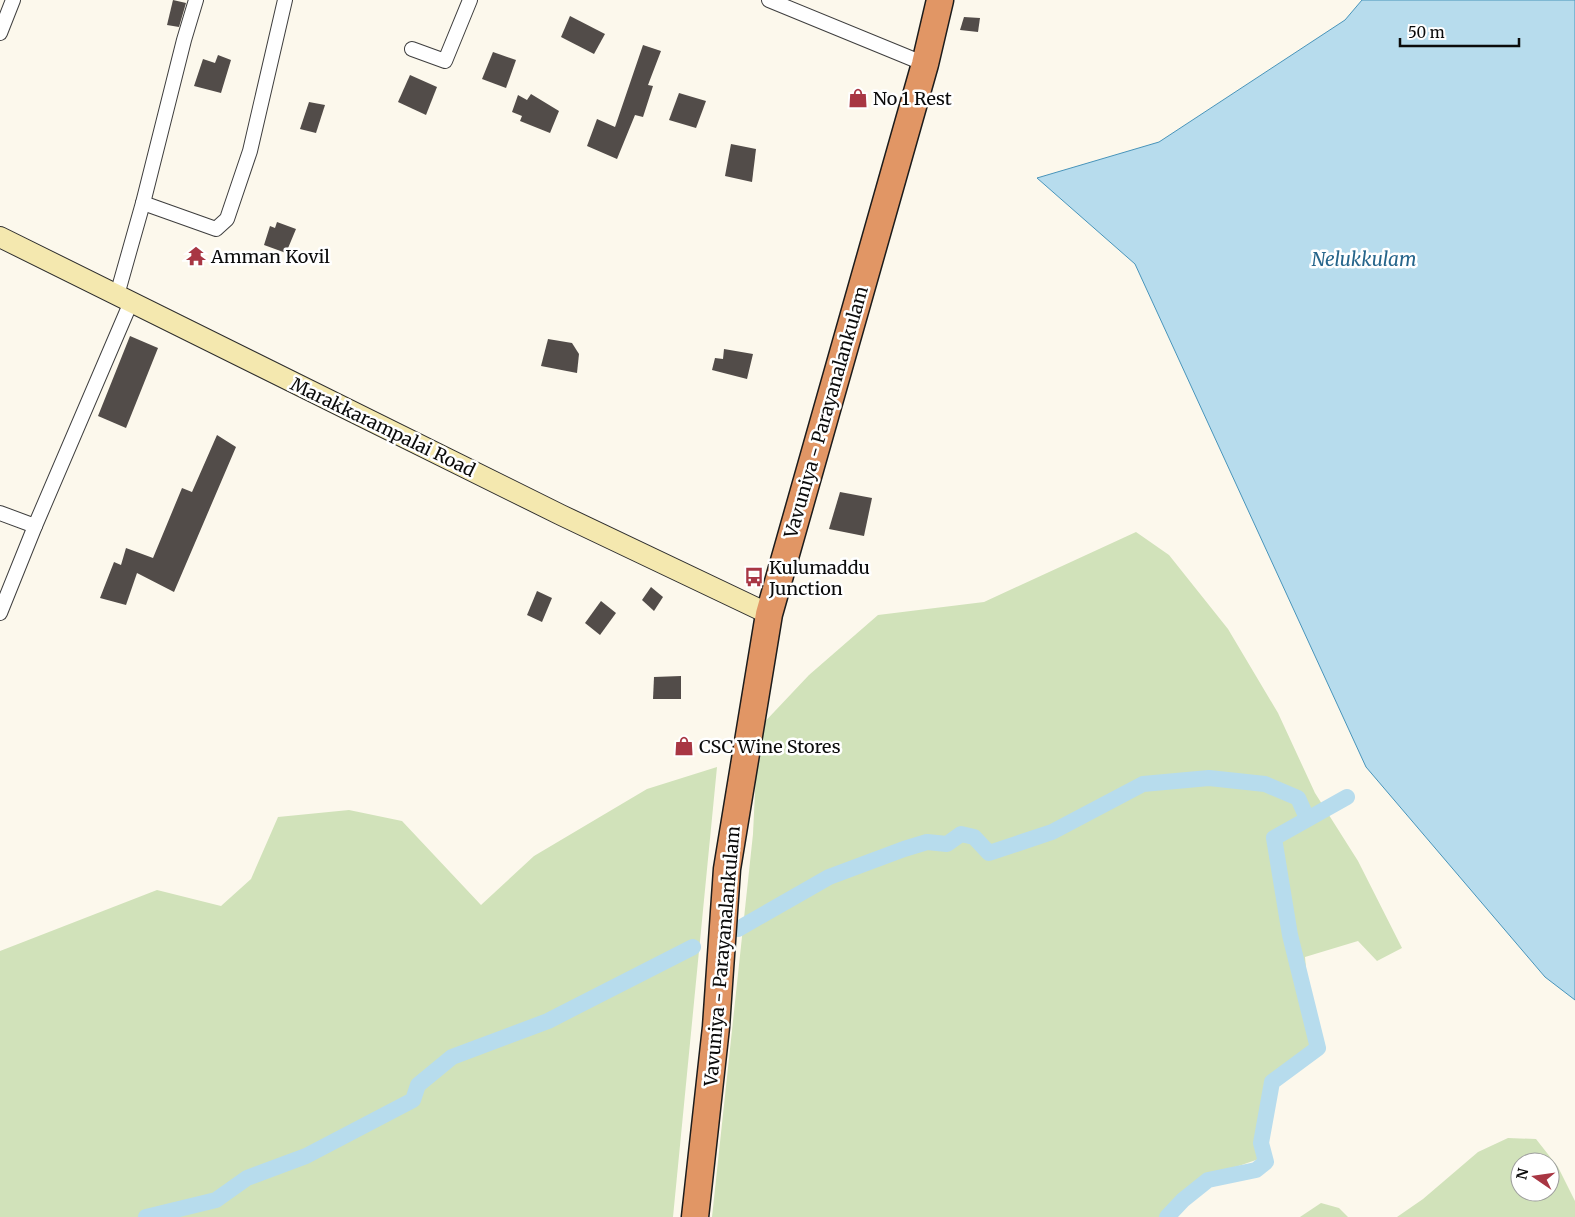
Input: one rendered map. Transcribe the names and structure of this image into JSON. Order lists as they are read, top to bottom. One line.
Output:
{"streets":{"highway":["Vavuniya - Parayanalankulam"],"street":["Marakkarampalai Road"]},"crossings":[["Vavuniya - Parayanalankulam","Marakkarampalai Road"]],"water":["Nelukkulam"],"places":{"shop":["No 1 Rest","CSC Wine Stores"],"temple":["Amman Kovil"],"bus stop":["Kulumaddu Junction"]},"scale_bar":"50 m","north":"left"}
